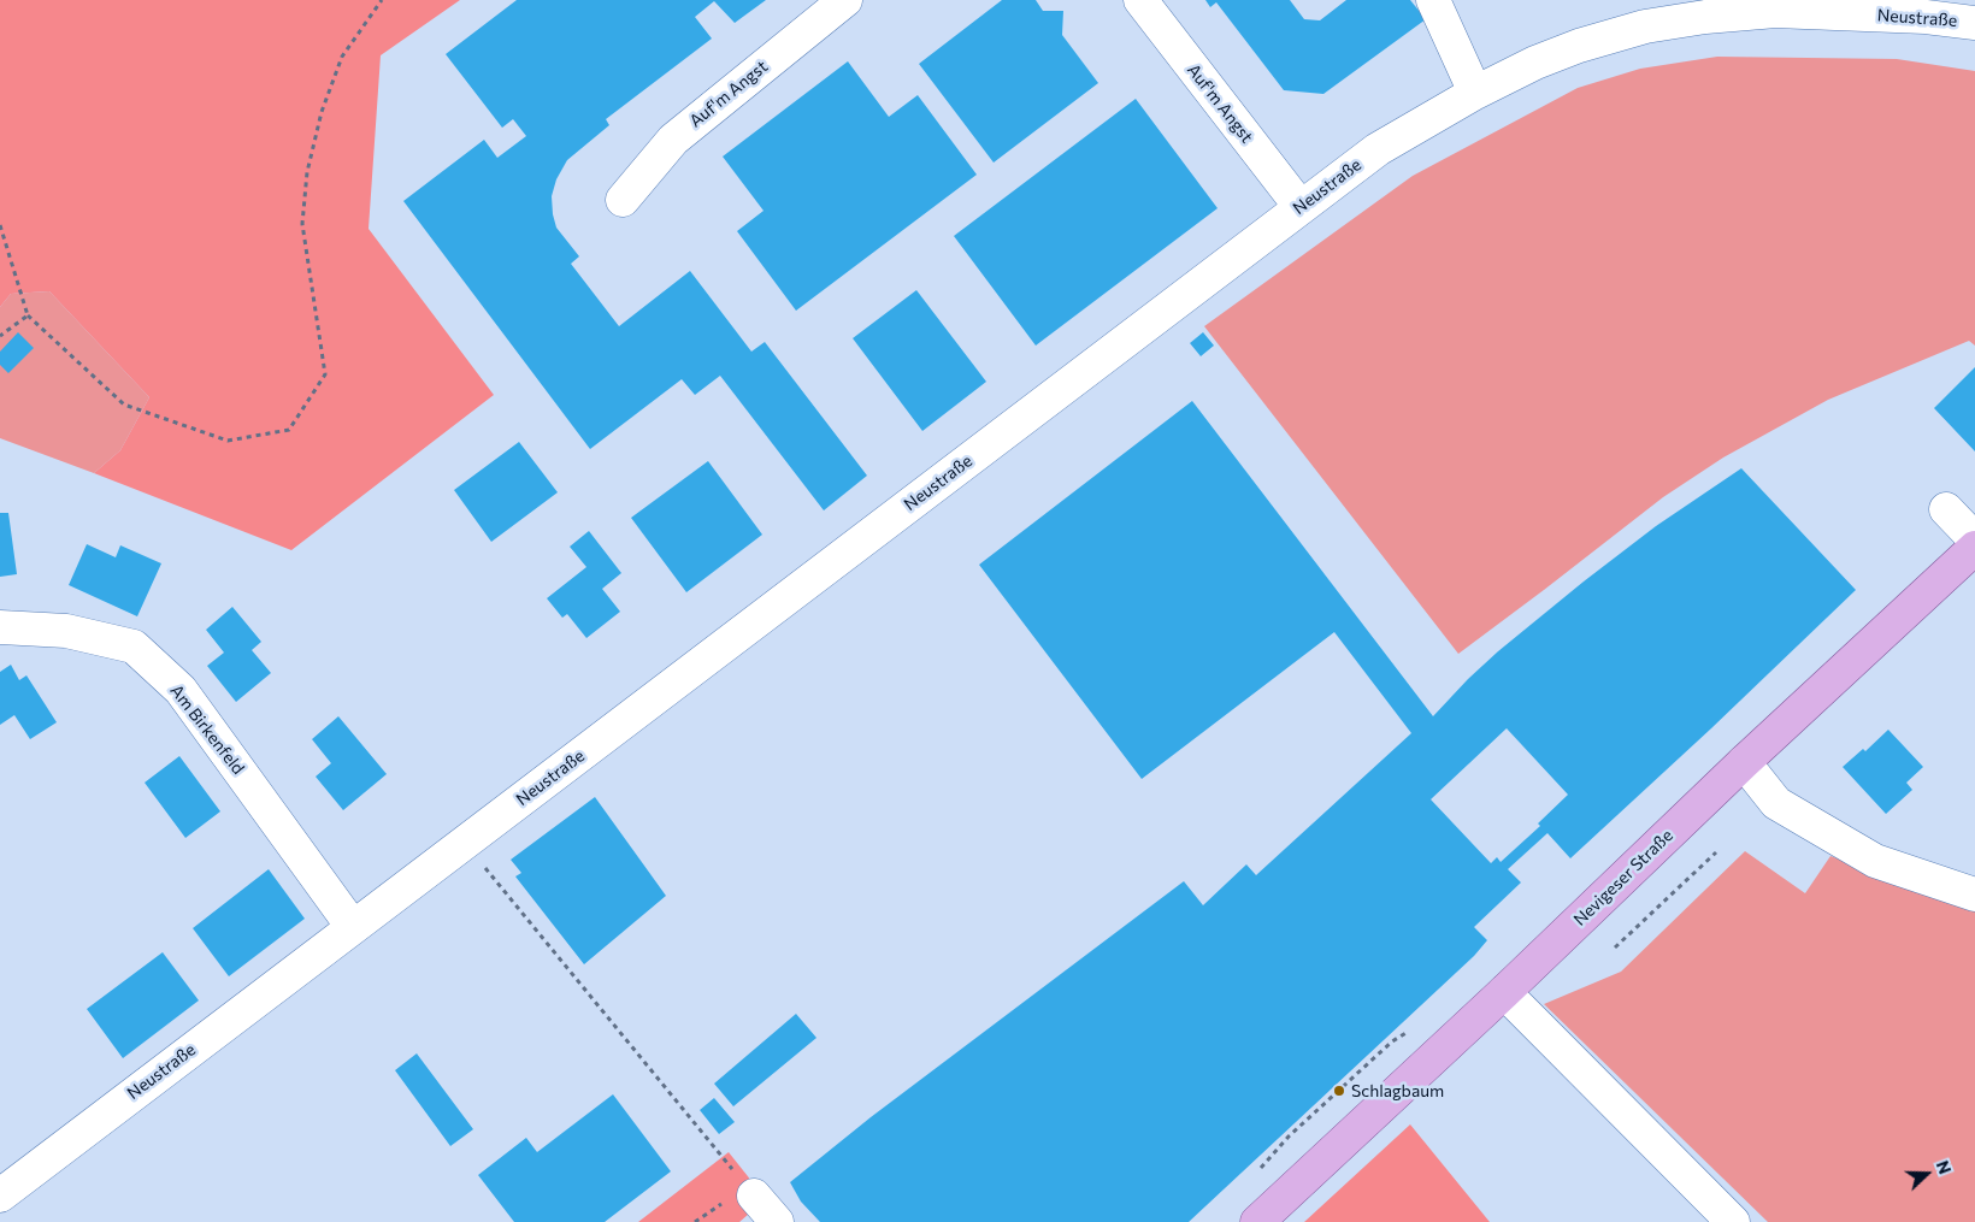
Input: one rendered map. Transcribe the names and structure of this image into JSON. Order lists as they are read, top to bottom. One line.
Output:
{"streets":{"main road":["Nevigeser Straße"],"street":["Neustraße","Auf'm Angst","Am Birkenfeld"]},"crossings":[["Neustraße","Auf'm Angst"],["Neustraße","Am Birkenfeld"]],"places":["Schlagbaum"],"north":"right"}
